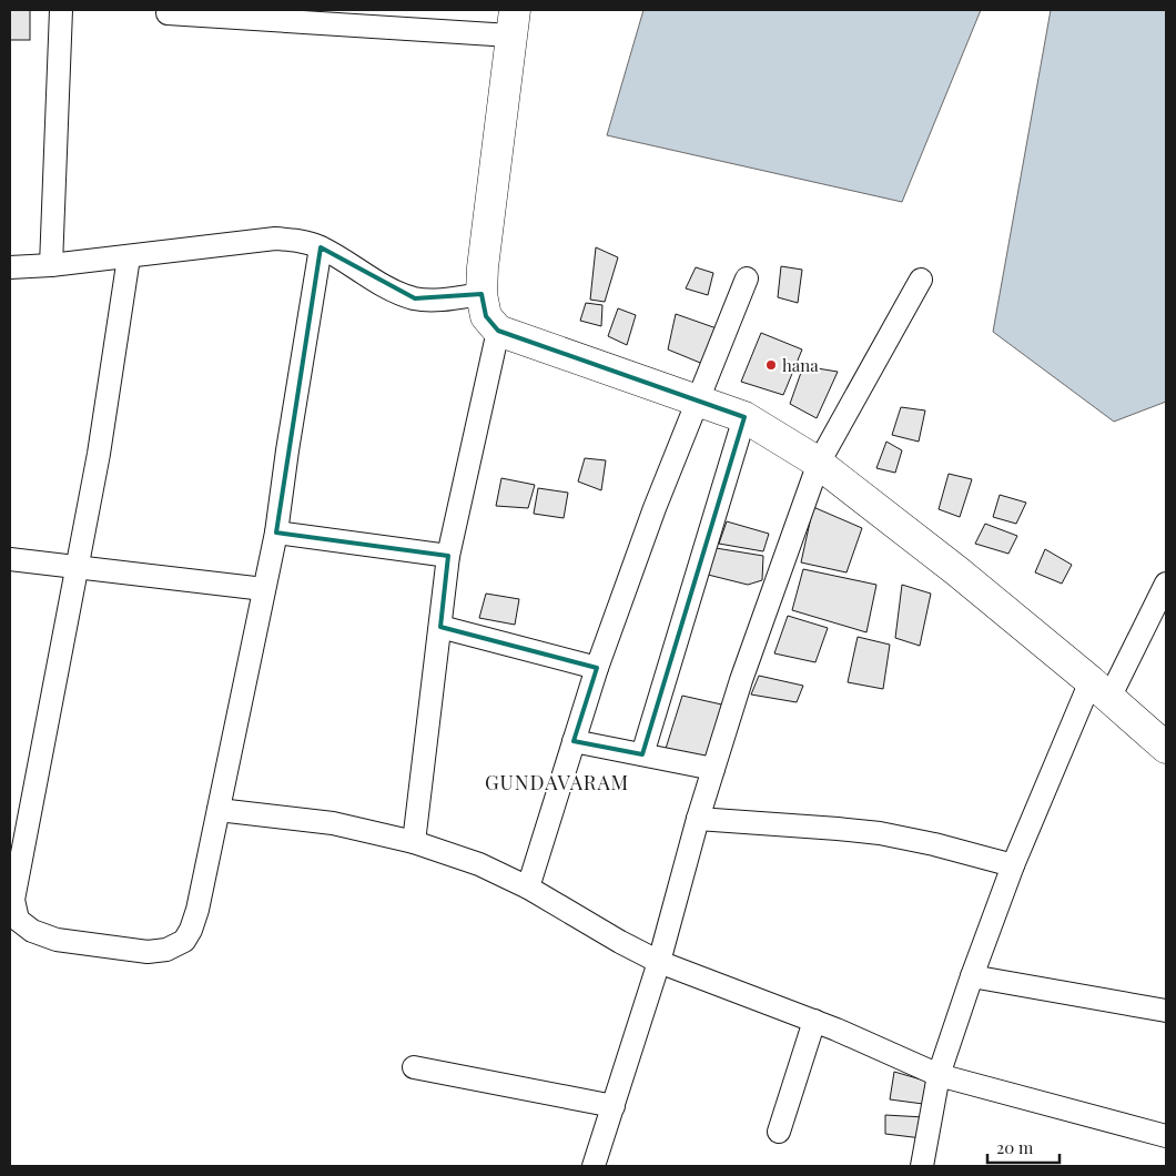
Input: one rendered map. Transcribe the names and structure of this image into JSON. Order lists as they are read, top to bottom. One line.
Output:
{"districts":["GUNDAVARAM"],"places":["hana"],"scale_bar":"20 m"}
